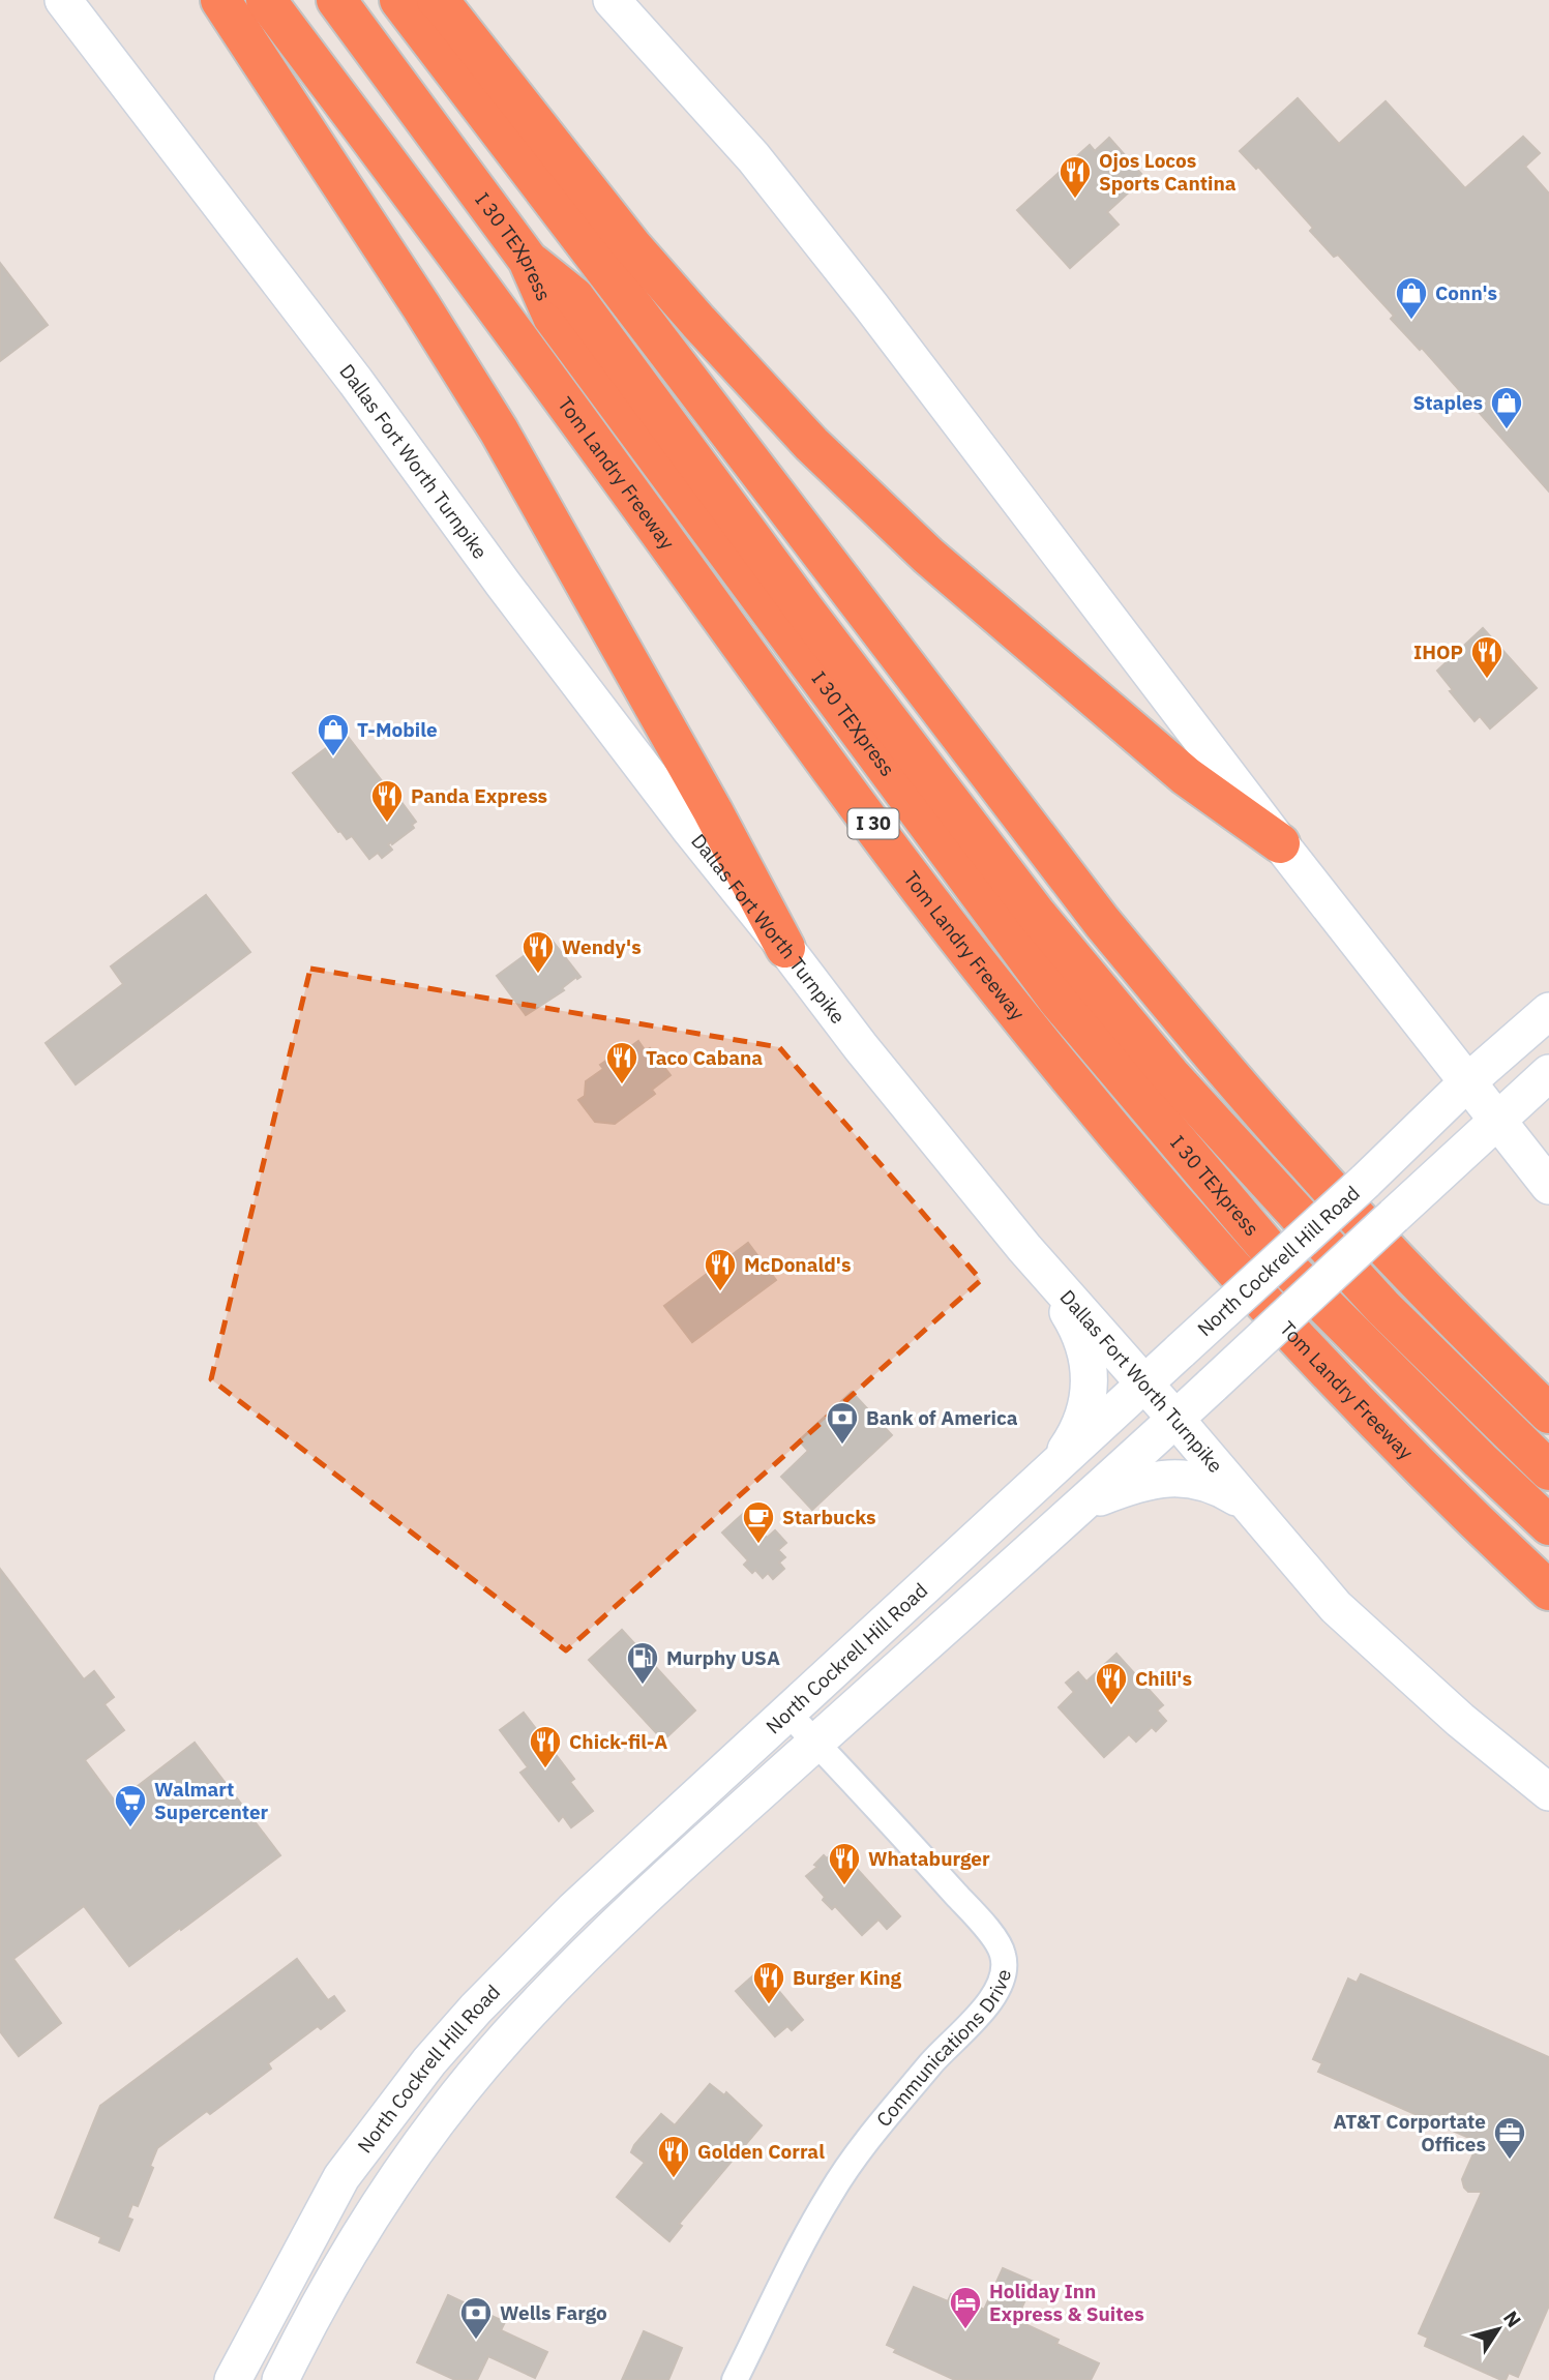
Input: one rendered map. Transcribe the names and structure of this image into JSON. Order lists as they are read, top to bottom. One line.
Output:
{"streets":{"highway":["I 30 TEXpress","Tom Landry Freeway","I 30"],"main road":["Dallas Fort Worth Turnpike","North Cockrell Hill Road"],"street":["Communications Drive"]},"crossings":[["Dallas Fort Worth Turnpike","North Cockrell Hill Road"],["North Cockrell Hill Road","Communications Drive"]],"places":{"restaurant":["Ojos Locos Sports Cantina","IHOP","Panda Express","Wendy's","Taco Cabana","McDonald's","Chili's","Chick-fil-A","Whataburger","Burger King","Golden Corral"],"shop":["Conn's","Staples","T-Mobile"],"bank":["Bank of America","Wells Fargo"],"cafe":["Starbucks"],"fuel station":["Murphy USA"],"supermarket":["Walmart Supercenter"],"office":["AT&T Corportate Offices"],"hotel":["Holiday Inn Express & Suites"]},"north":"top right"}
